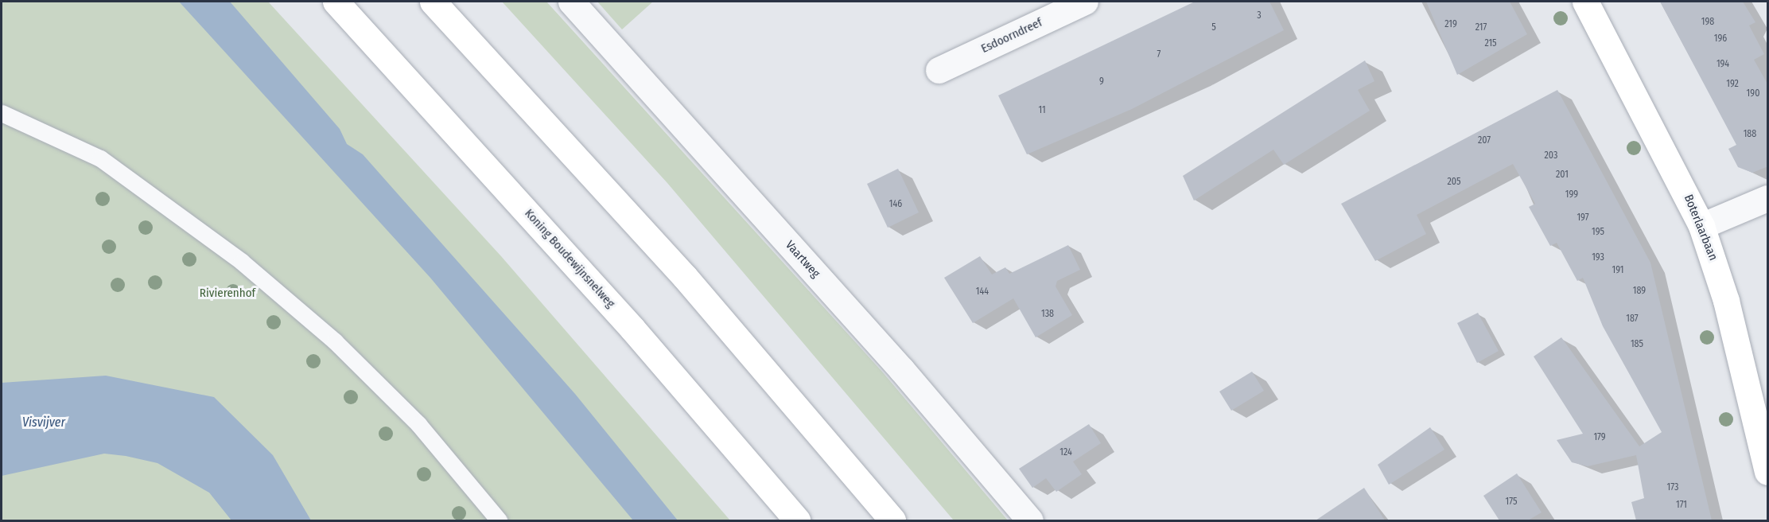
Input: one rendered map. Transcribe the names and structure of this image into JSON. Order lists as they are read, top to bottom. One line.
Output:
{"streets":{"main road":["Boterlaarbaan","Koning Boudewijnsnelweg"],"street":["Esdoorndreef","Vaartweg"]},"water":["Visvijver"],"parks":["Rivierenhof"],"house_numbers":["3","198","219","5","217","196","215","7","194","9","192","190","11","188","207","203","201","205","199","146","197","195","193","191","189","144","138","187","185","179","124","173","175","171"]}
